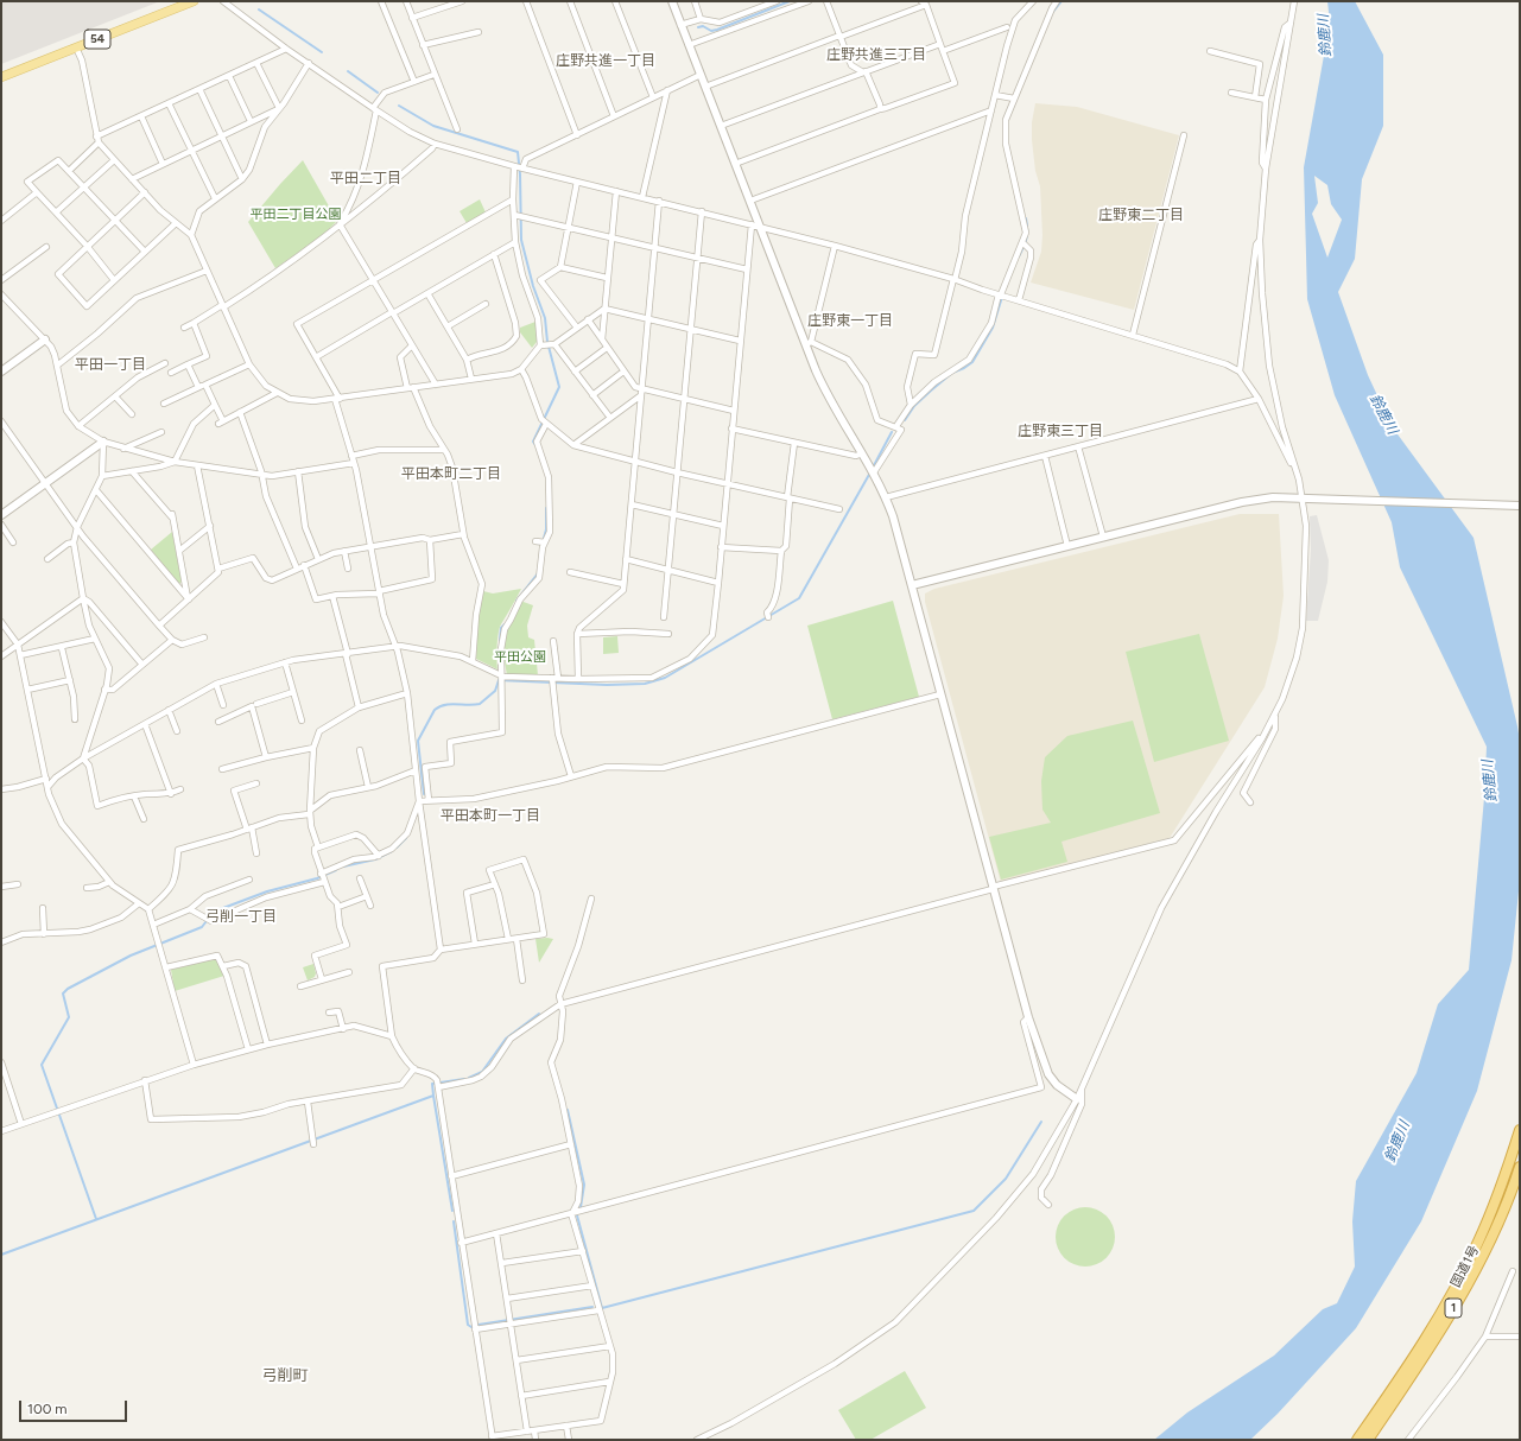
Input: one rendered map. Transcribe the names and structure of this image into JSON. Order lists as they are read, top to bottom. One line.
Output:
{"streets":{"highway":["国道1号","1"],"main road":["54"]},"districts":["庄野共進三丁目","庄野共進一丁目","平田二丁目","庄野東二丁目","庄野東一丁目","平田一丁目","庄野東三丁目","平田本町二丁目","平田本町一丁目","弓削一丁目","弓削町"],"water":["鈴鹿川"],"parks":["平田二丁目公園","平田公園"],"scale_bar":"100 m"}
